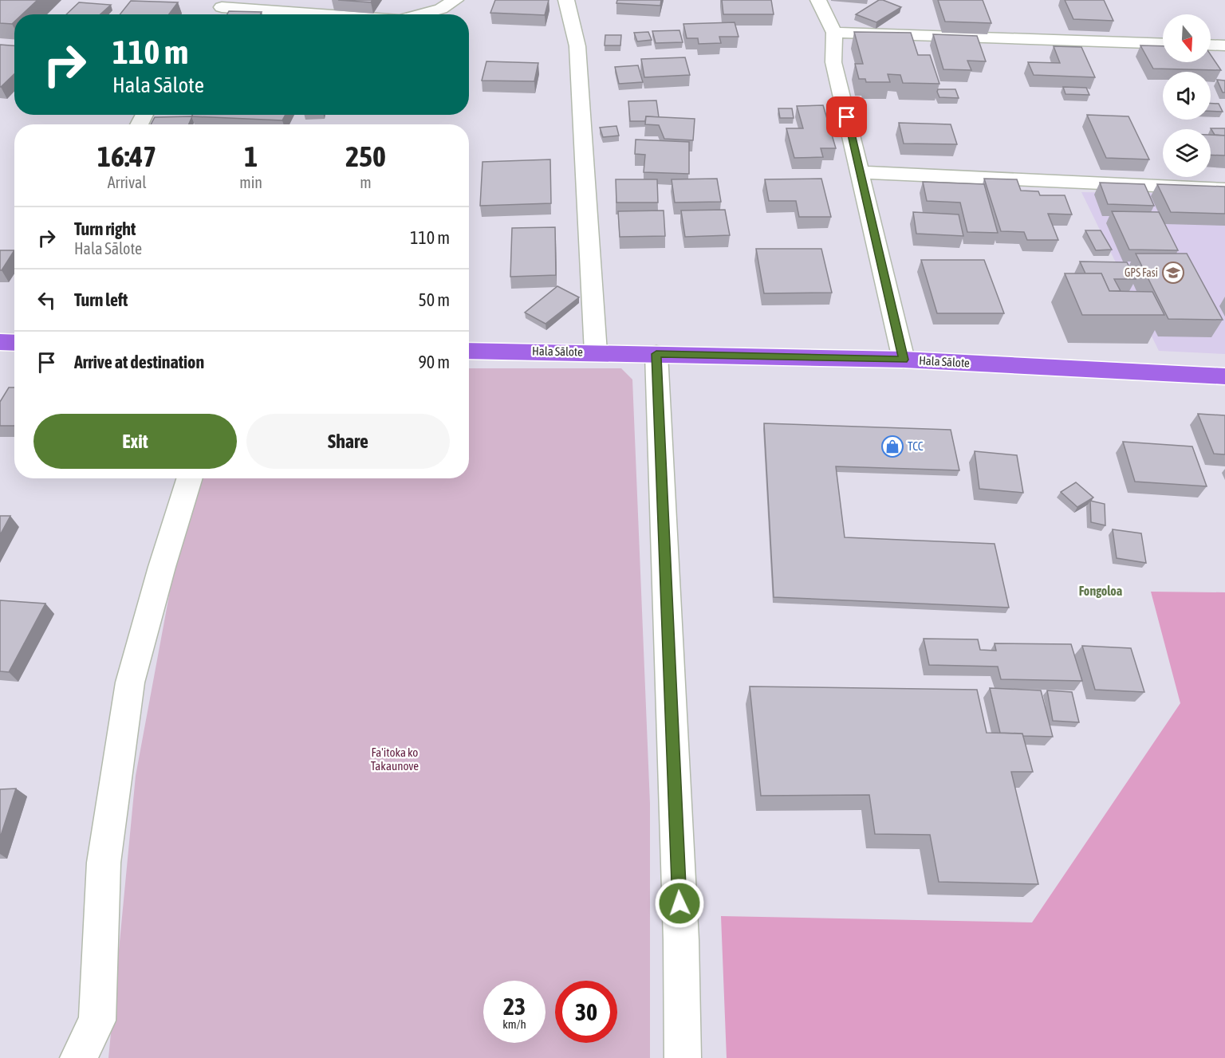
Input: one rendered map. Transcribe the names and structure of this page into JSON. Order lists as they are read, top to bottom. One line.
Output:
{"streets":{"main road":["Hala Sālote"]},"districts":["Fongoloa"],"parks":["Fa'itoka ko Takaunove"],"places":{"school or university":["GPS Fasi"],"shop":["TCC"]},"north":"bottom","page":{"turn":["110 m","Hala Sālote"],"eta":["16:47","Arrival","1","min","250","m"],"list":[{"name":"Turn right","note":"Hala Sālote","value":"110 m"},{"name":"Turn left","value":"50 m"},{"name":"Arrive at destination","value":"90 m"}],"buttons":["Exit","Share"],"speed":"23 km/h","limit":"30"}}
